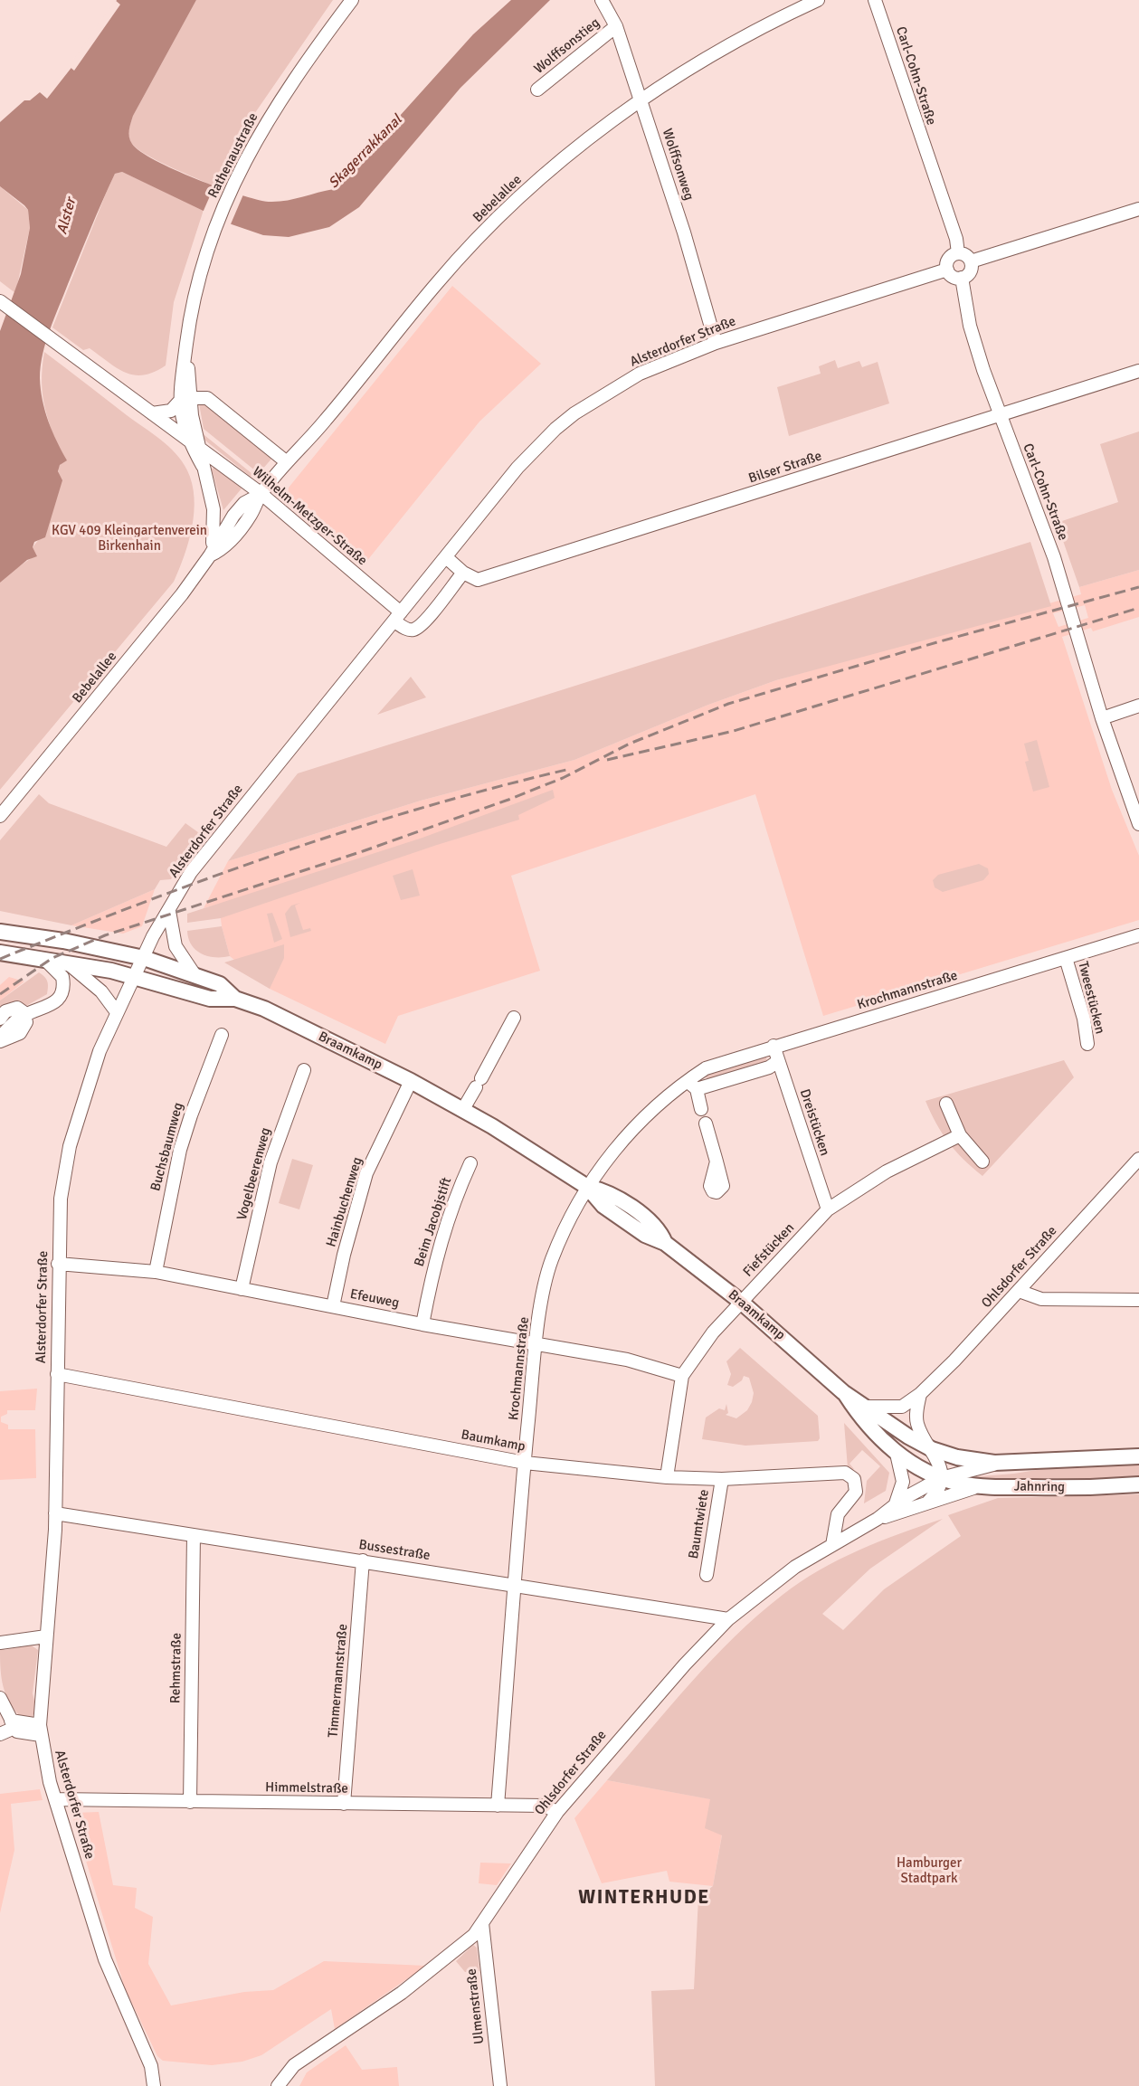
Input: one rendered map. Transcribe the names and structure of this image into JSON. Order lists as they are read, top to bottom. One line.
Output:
{"streets":{"main road":["Braamkamp","Jahnring"],"street":["Wolffsonstieg","Carl-Cohn-Straße","Rathenaustraße","Wolffsonweg","Bebelallee","Alsterdorfer Straße","Bilser Straße","Wilhelm-Metzger-Straße","Krochmannstraße","Tweestücken","Dreistücken","Buchsbaumweg","Vogelbeerenweg","Hainbuchenweg","Beim Jacobjstift","Fiefstücken","Ohlsdorfer Straße","Efeuweg","Baumkamp","Baumtwiete","Bussestraße","Rehmstraße","Timmermannstraße","Himmelstraße","Ulmenstraße"]},"crossings":[["Wolffsonstieg","Wolffsonweg"],["Carl-Cohn-Straße","Alsterdorfer Straße"],["Carl-Cohn-Straße","Bilser Straße"],["Rathenaustraße","Wilhelm-Metzger-Straße"],["Wolffsonweg","Bebelallee"],["Wolffsonweg","Alsterdorfer Straße"],["Bebelallee","Wilhelm-Metzger-Straße"],["Alsterdorfer Straße","Wilhelm-Metzger-Straße"],["Alsterdorfer Straße","Braamkamp"],["Alsterdorfer Straße","Efeuweg"],["Alsterdorfer Straße","Baumkamp"],["Alsterdorfer Straße","Bussestraße"],["Alsterdorfer Straße","Himmelstraße"],["Krochmannstraße","Tweestücken"],["Krochmannstraße","Braamkamp"],["Krochmannstraße","Dreistücken"],["Krochmannstraße","Efeuweg"],["Krochmannstraße","Baumkamp"],["Krochmannstraße","Bussestraße"],["Krochmannstraße","Himmelstraße"],["Braamkamp","Hainbuchenweg"],["Braamkamp","Fiefstücken"],["Braamkamp","Ohlsdorfer Straße"],["Braamkamp","Jahnring"],["Dreistücken","Fiefstücken"],["Buchsbaumweg","Efeuweg"],["Vogelbeerenweg","Efeuweg"],["Hainbuchenweg","Efeuweg"],["Beim Jacobjstift","Efeuweg"],["Fiefstücken","Efeuweg"],["Fiefstücken","Baumkamp"],["Ohlsdorfer Straße","Baumkamp"],["Ohlsdorfer Straße","Jahnring"],["Ohlsdorfer Straße","Bussestraße"],["Ohlsdorfer Straße","Himmelstraße"],["Ohlsdorfer Straße","Ulmenstraße"],["Baumkamp","Baumtwiete"],["Bussestraße","Rehmstraße"],["Bussestraße","Timmermannstraße"],["Rehmstraße","Himmelstraße"],["Timmermannstraße","Himmelstraße"]],"districts":["WINTERHUDE"],"water":["Skagerrakkanal","Alster"],"parks":["KGV 409 Kleingartenverein Birkenhain","Hamburger Stadtpark"]}
